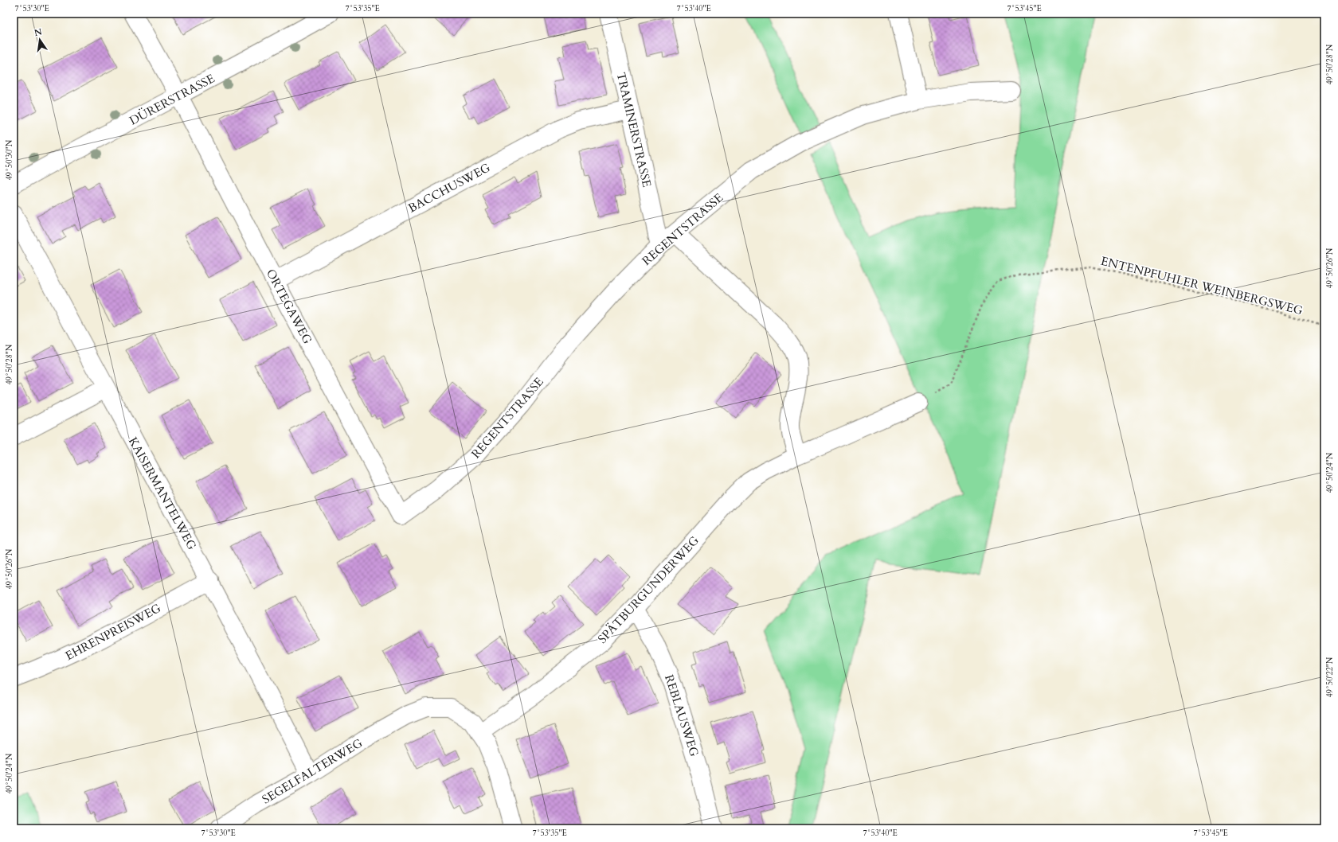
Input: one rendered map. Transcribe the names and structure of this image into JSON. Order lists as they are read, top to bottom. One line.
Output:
{"streets":{"street":["DÜRERSTRASSE","TRAMINERSTRASSE","BACCHUSWEG","REGENTSTRASSE","ORTEGAWEG","KAISERMANTELWEG","SPÄTBURGUNDERWEG","EHRENPREISWEG","REBLAUSWEG","SEGELFALTERWEG"],"path":["ENTENPFUHLER WEINBERGSWEG"]},"crossings":[["DÜRERSTRASSE","ORTEGAWEG"],["TRAMINERSTRASSE","BACCHUSWEG"],["TRAMINERSTRASSE","REGENTSTRASSE"],["BACCHUSWEG","ORTEGAWEG"],["REGENTSTRASSE","ORTEGAWEG"],["ENTENPFUHLER WEINBERGSWEG","SPÄTBURGUNDERWEG"],["KAISERMANTELWEG","EHRENPREISWEG"],["KAISERMANTELWEG","SEGELFALTERWEG"],["SPÄTBURGUNDERWEG","REBLAUSWEG"],["SPÄTBURGUNDERWEG","SEGELFALTERWEG"]],"north":"top","coordinates":["7°53'30\"E","7°53'35\"E","7°53'40\"E","7°53'45\"E","49°50'28\"N","49°50'30\"N","49°50'26\"N","49°50'24\"N","49°50'22\"N"]}
